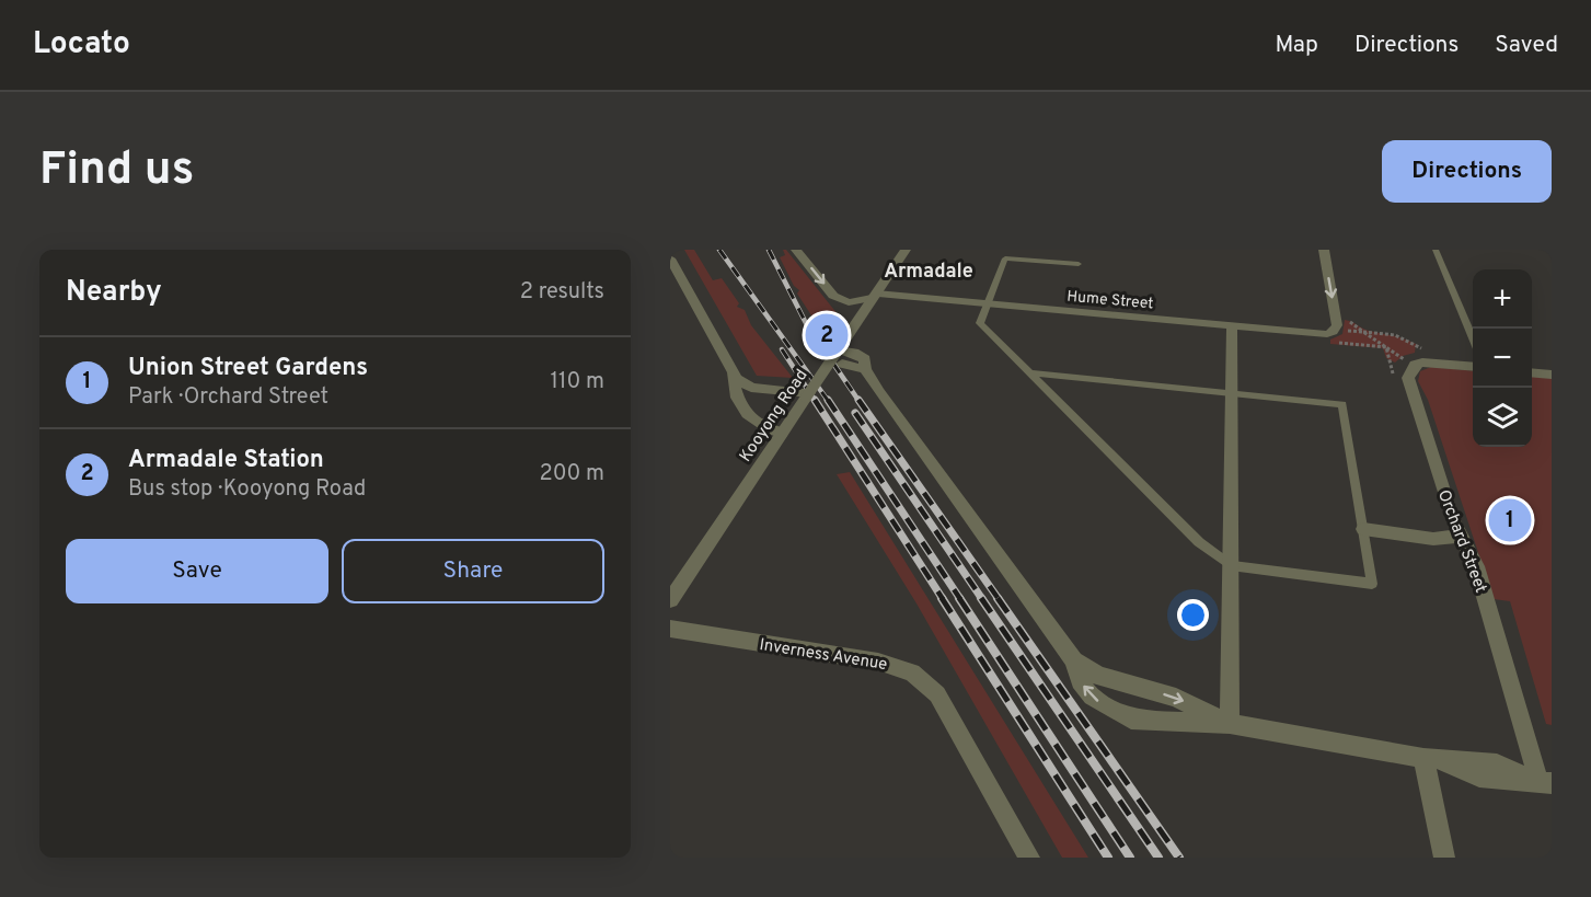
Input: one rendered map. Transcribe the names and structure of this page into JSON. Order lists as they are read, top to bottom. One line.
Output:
{"streets":{"street":["Hume Street","Kooyong Road","Orchard Street","Inverness Avenue"]},"crossings":[["Hume Street","Kooyong Road"]],"districts":["Armadale"],"page":{"header":"Locato","nav":["Map","Directions","Saved"],"buttons":["Directions",["Save","Share"]],"title":"Find us","heading":["Nearby","2 results"],"map_buttons":["+","−"],"pins":["2","1"],"list":[{"mark":"1","name":"Union Street Gardens","note":"Park · Orchard Street","value":"110 m"},{"mark":"2","name":"Armadale Station","note":"Bus stop · Kooyong Road","value":"200 m"}]}}
